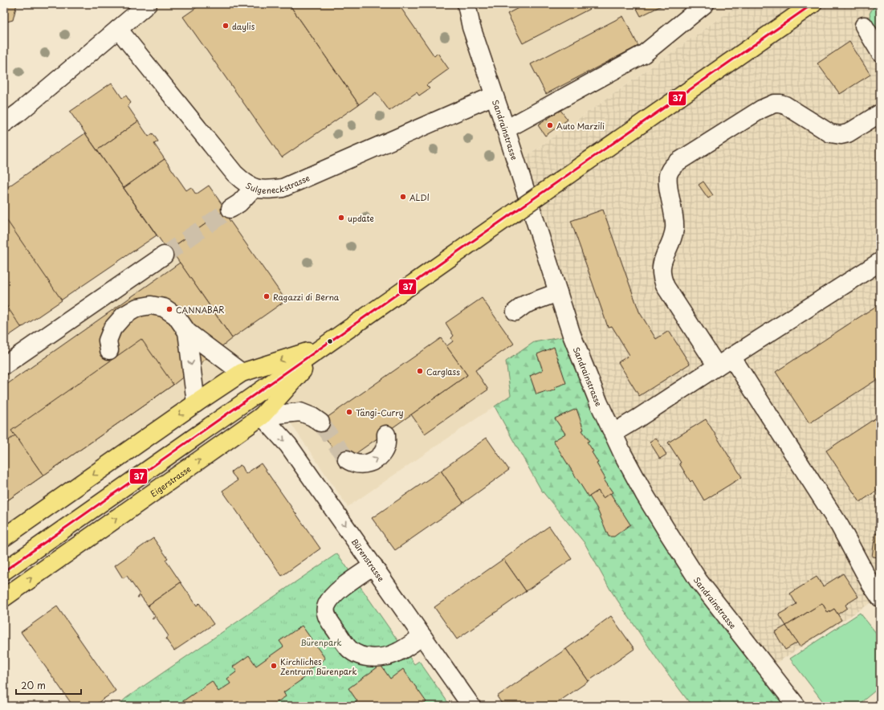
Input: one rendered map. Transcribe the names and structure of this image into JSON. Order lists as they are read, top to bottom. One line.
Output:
{"streets":{"main road":["Eigerstrasse"],"street":["Sandrainstrasse","Sulgeneckstrasse","Bürenstrasse"]},"crossings":[["Sandrainstrasse","Sulgeneckstrasse"],["Eigerstrasse","Bürenstrasse"]],"one_way":["Bürenstrasse"],"parks":["Bürenpark"],"places":["daylis","Auto Marzili","ALDI","update","Ragazzi di Berna","CANNABAR","Carglass","Tängi-Curry","Kirchliches Zentrum Bürenpark"],"lines":["transit line 37"],"scale_bar":"20 m"}
